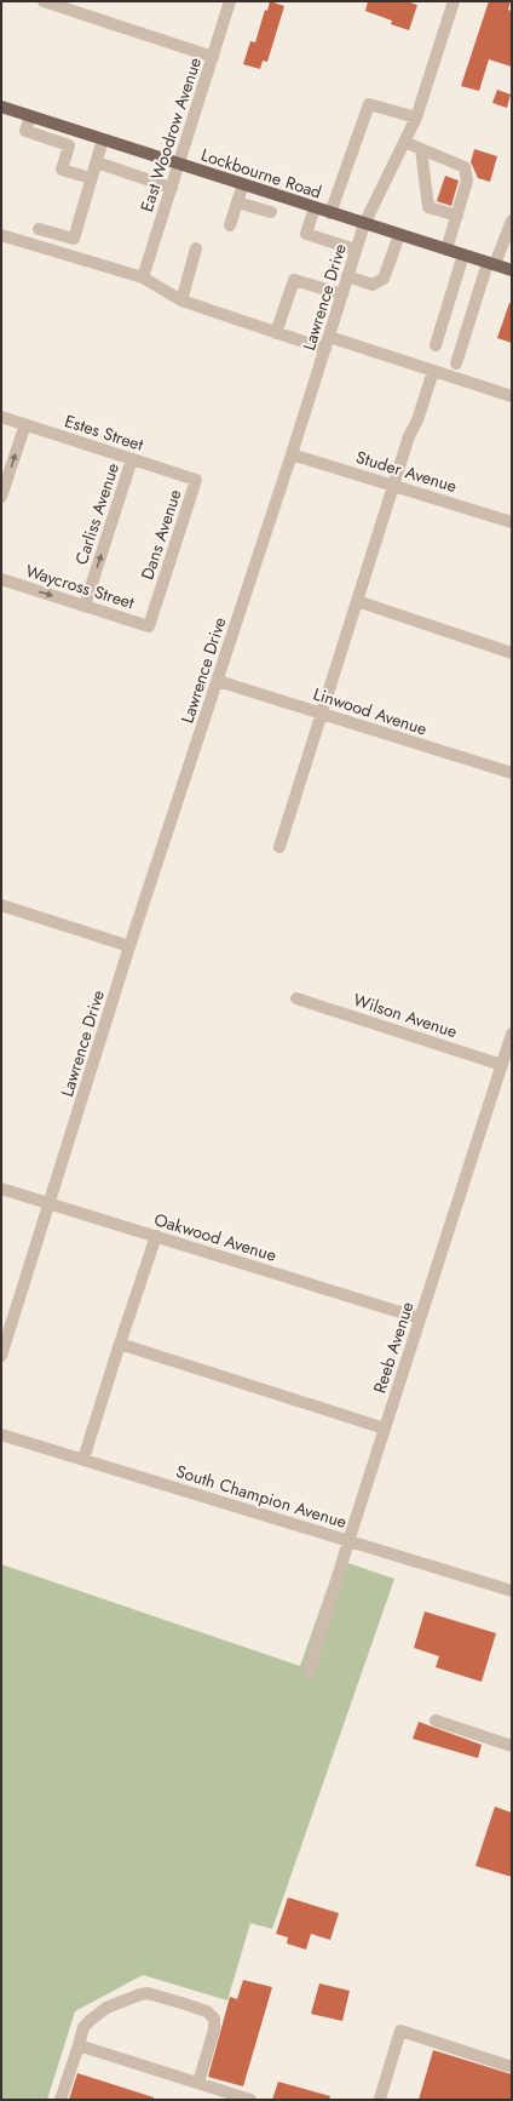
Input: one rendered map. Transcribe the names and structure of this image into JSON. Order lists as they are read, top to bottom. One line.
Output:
{"streets":{"main road":["Lockbourne Road"],"street":["East Woodrow Avenue","Lawrence Drive","Estes Street","Studer Avenue","Carliss Avenue","Dans Avenue","Waycross Street","Linwood Avenue","Wilson Avenue","Oakwood Avenue","Reeb Avenue","South Champion Avenue"]},"crossings":[["East Woodrow Avenue","Lockbourne Road"],["Lockbourne Road","Lawrence Drive"],["Lawrence Drive","Studer Avenue"],["Lawrence Drive","Linwood Avenue"],["Lawrence Drive","Oakwood Avenue"],["Estes Street","Carliss Avenue"],["Estes Street","Dans Avenue"],["Carliss Avenue","Waycross Street"],["Dans Avenue","Waycross Street"],["Wilson Avenue","Reeb Avenue"],["Oakwood Avenue","Reeb Avenue"],["Reeb Avenue","South Champion Avenue"]],"one_way":["Carliss Avenue","Waycross Street"]}
